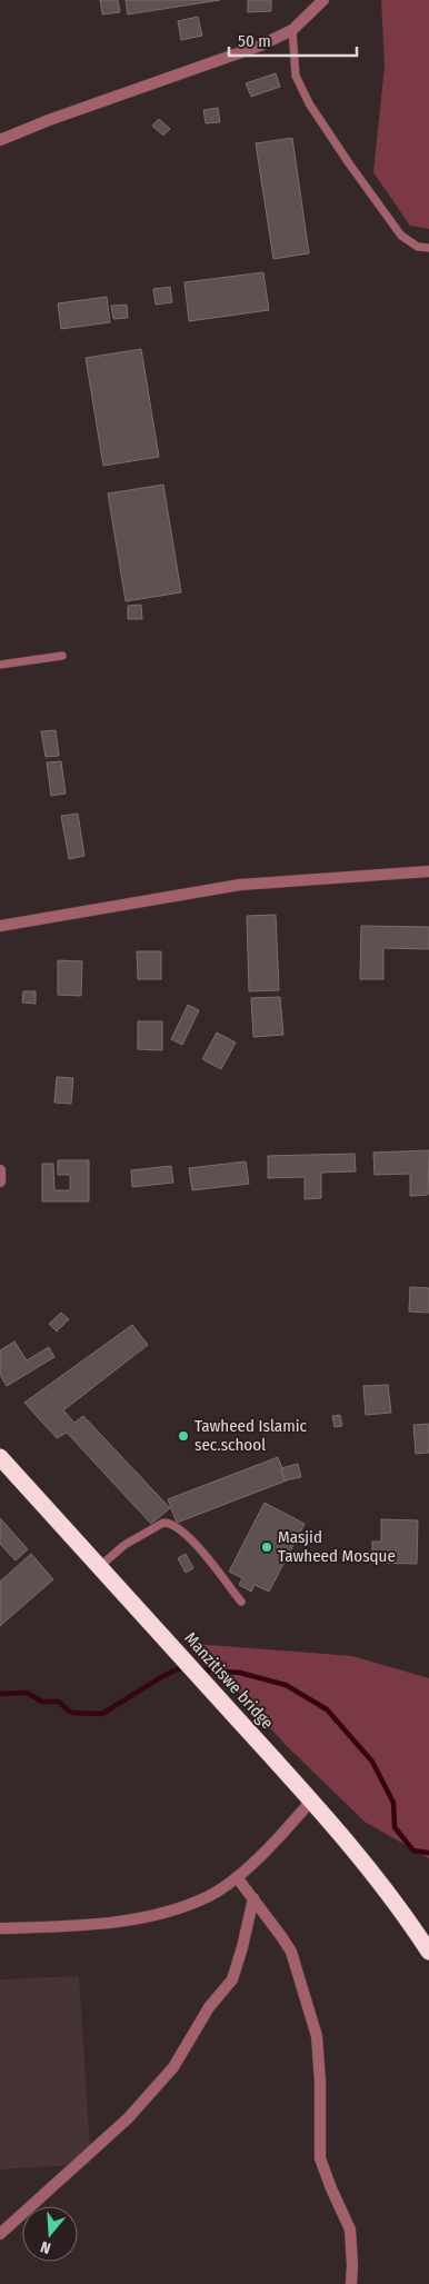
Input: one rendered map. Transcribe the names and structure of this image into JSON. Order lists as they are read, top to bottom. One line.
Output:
{"streets":{"highway":["Manzitiswe bridge"]},"places":["Tawheed Islamic sec.school","Masjid Tawheed Mosque"],"scale_bar":"50 m","north":"bottom"}
